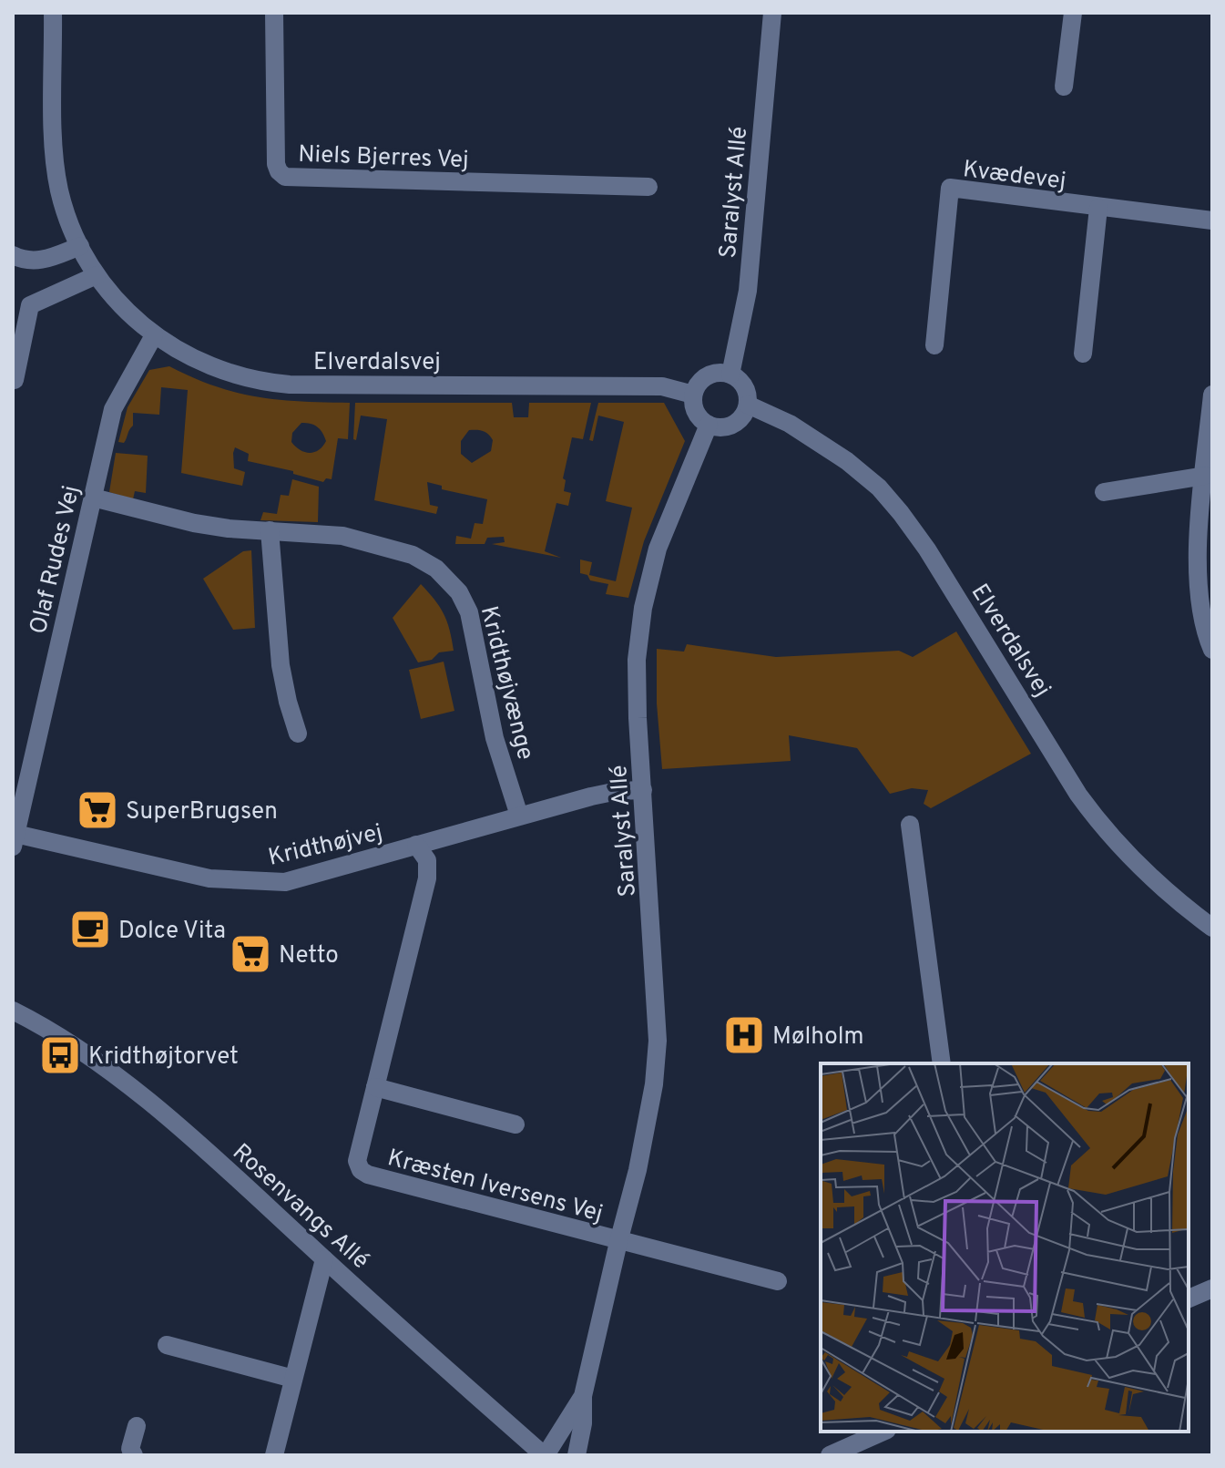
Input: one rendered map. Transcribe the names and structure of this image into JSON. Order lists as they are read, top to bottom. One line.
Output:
{"streets":{"street":["Niels Bjerres Vej","Kvædevej","Saralyst Allé","Elverdalsvej","Olaf Rudes Vej","Kridthøjvænge","Kridthøjvej","Kræsten Iversens Vej","Rosenvangs Allé"]},"crossings":[["Saralyst Allé","Elverdalsvej"],["Saralyst Allé","Kridthøjvej"],["Saralyst Allé","Kræsten Iversens Vej"],["Saralyst Allé","Rosenvangs Allé"],["Elverdalsvej","Olaf Rudes Vej"],["Olaf Rudes Vej","Kridthøjvænge"],["Olaf Rudes Vej","Kridthøjvej"],["Kridthøjvænge","Kridthøjvej"],["Kridthøjvej","Kræsten Iversens Vej"]],"places":{"supermarket":["SuperBrugsen","Netto"],"cafe":["Dolce Vita"],"hospital":["Mølholm"],"bus stop":["Kridthøjtorvet"]}}
